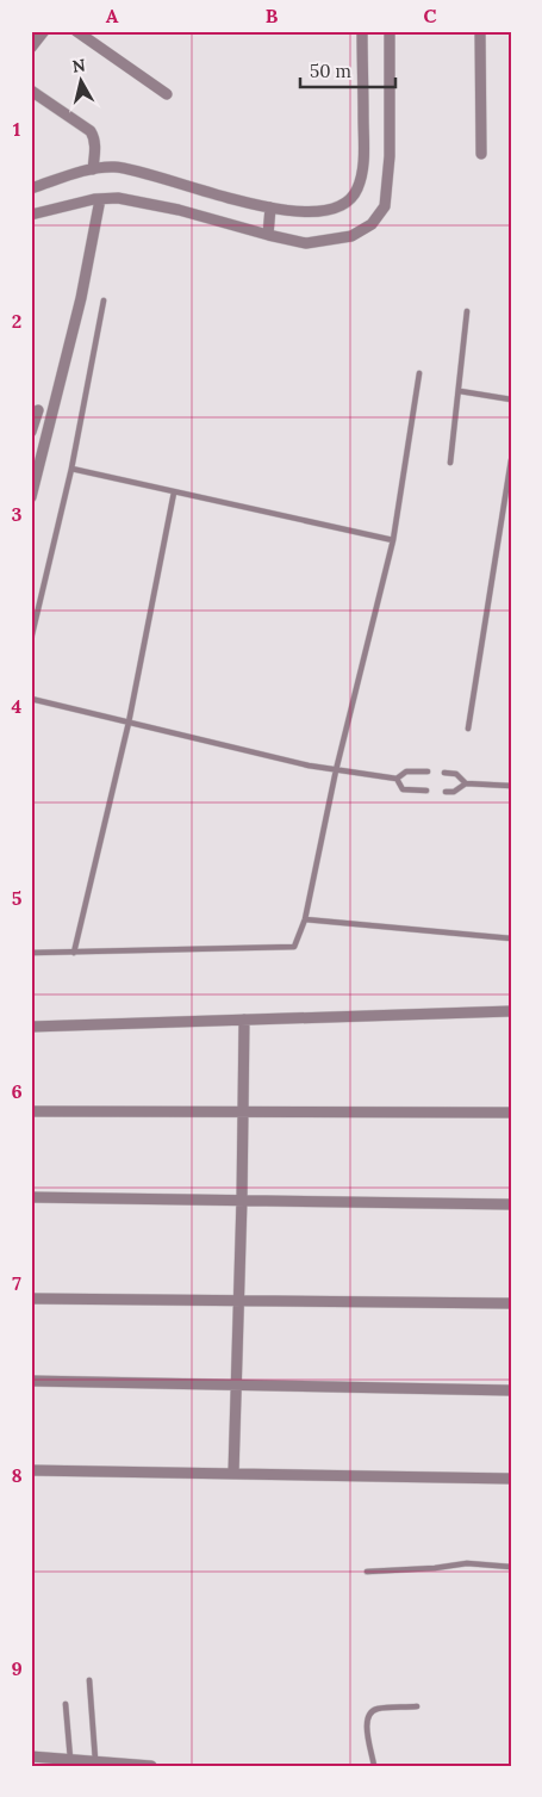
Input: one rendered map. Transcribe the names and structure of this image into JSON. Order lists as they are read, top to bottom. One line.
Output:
{"scale_bar":"50 m","north":"top","grid":{"columns":["A","B","C"],"rows":["1","2","3","4","5","6","7","8","9"]}}
